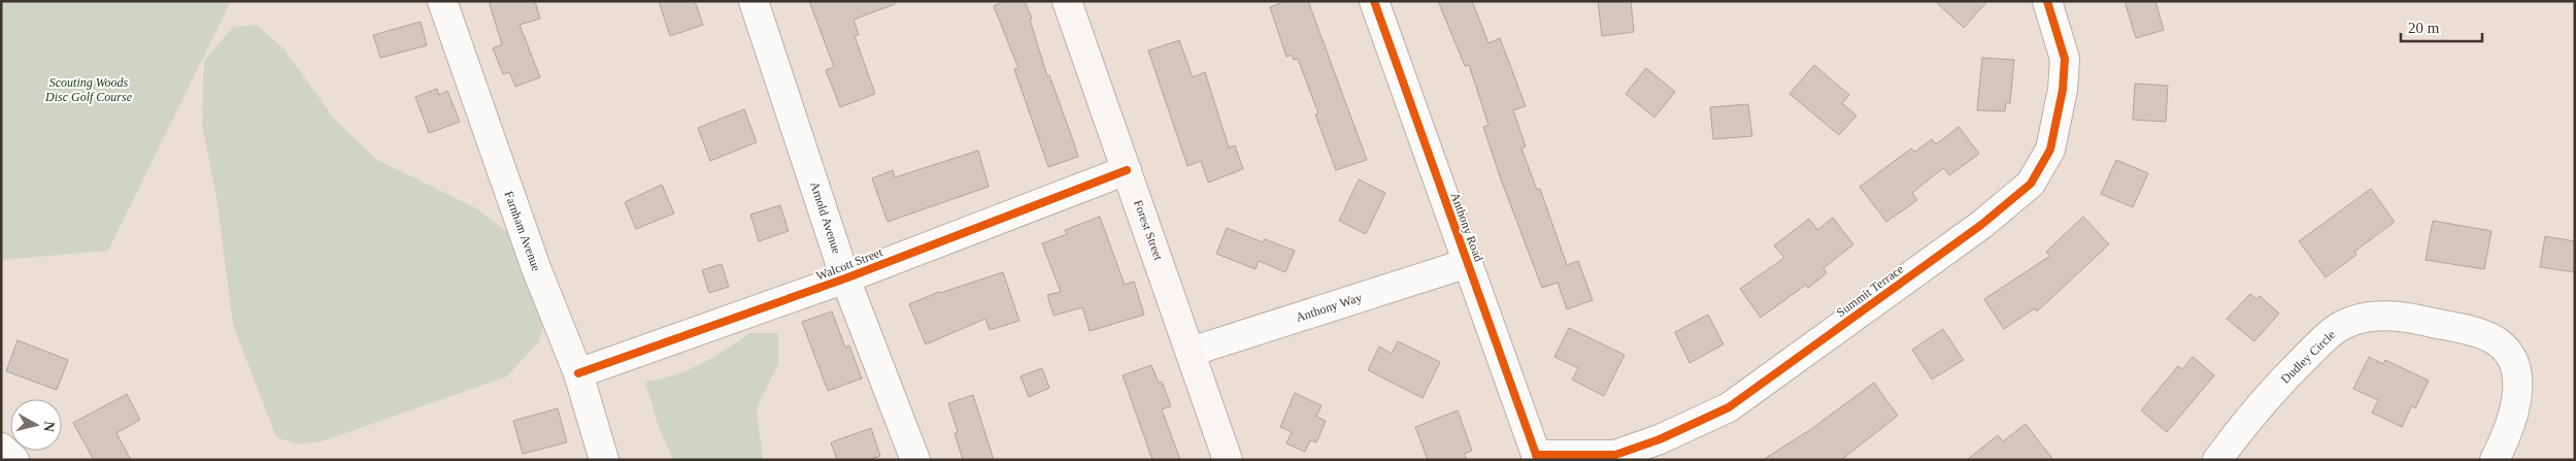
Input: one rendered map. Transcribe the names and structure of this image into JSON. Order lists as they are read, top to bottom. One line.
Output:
{"streets":{"street":["Arnold Avenue","Anthony Road","Forest Street","Farnham Avenue","Walcott Street","Summit Terrace","Anthony Way","Dudley Circle"]},"crossings":[["Arnold Avenue","Walcott Street"],["Anthony Road","Summit Terrace"],["Anthony Road","Anthony Way"],["Forest Street","Walcott Street"],["Forest Street","Anthony Way"],["Farnham Avenue","Walcott Street"]],"parks":["Scouting Woods Disc Golf Course"],"scale_bar":"20 m","north":"right"}
